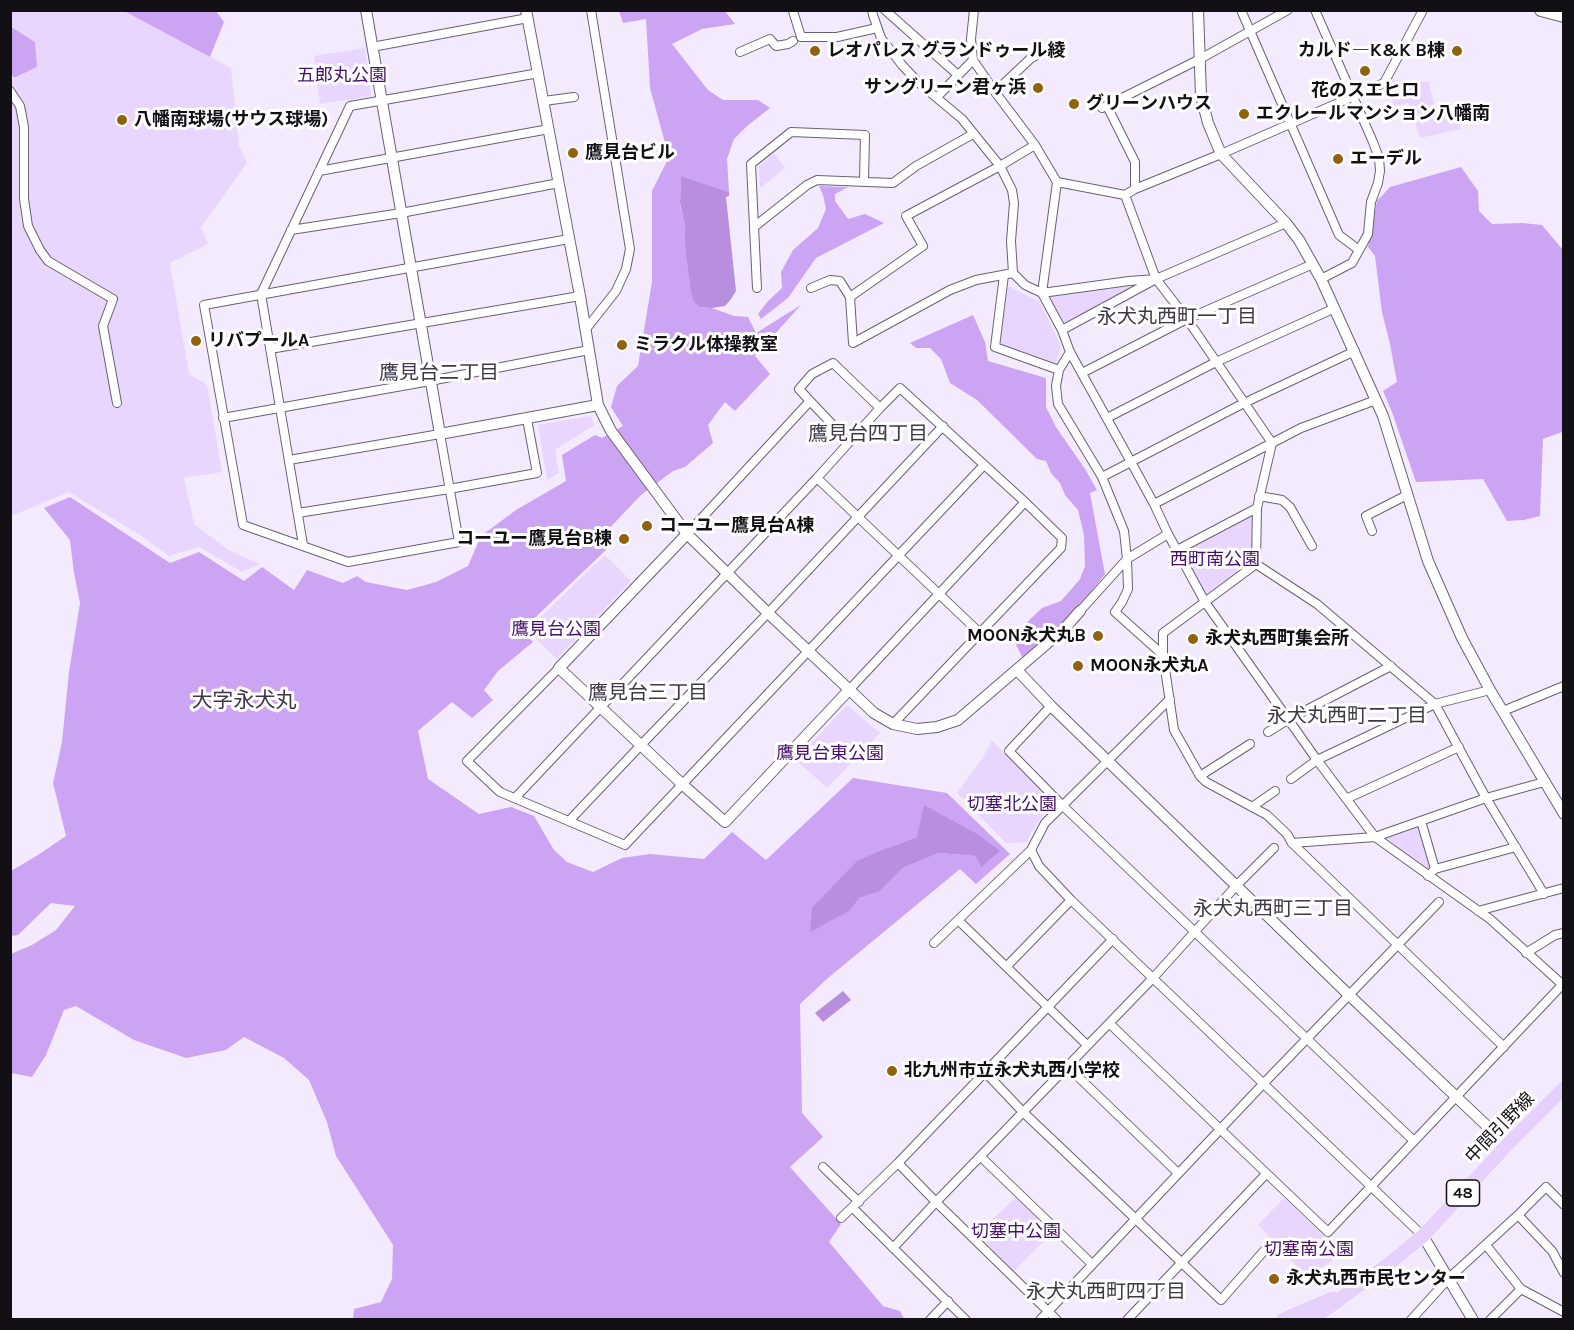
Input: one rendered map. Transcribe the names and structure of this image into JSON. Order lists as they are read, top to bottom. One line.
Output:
{"streets":{"main road":["中間引野線","48"]},"districts":["永犬丸西町一丁目","鷹見台二丁目","鷹見台四丁目","鷹見台三丁目","大字永犬丸","永犬丸西町二丁目","永犬丸西町三丁目","永犬丸西町四丁目"],"parks":["五郎丸公園","西町南公園","鷹見台公園","鷹見台東公園","切塞北公園","切塞中公園","切塞南公園"],"places":["レオパレス グランドゥール綾","カルド―K&K B棟","花のスエヒロ","サングリーン君ヶ浜","グリーンハウス","エクレールマンション八幡南","八幡南球場(サウス球場)","鷹見台ビル","エーデル","リバプールA","ミラクル体操教室","コーユー鷹見台A棟","コーユー鷹見台B棟","MOON永犬丸B","永犬丸西町集会所","MOON永犬丸A","北九州市立永犬丸西小学校","永犬丸西市民センター"]}
